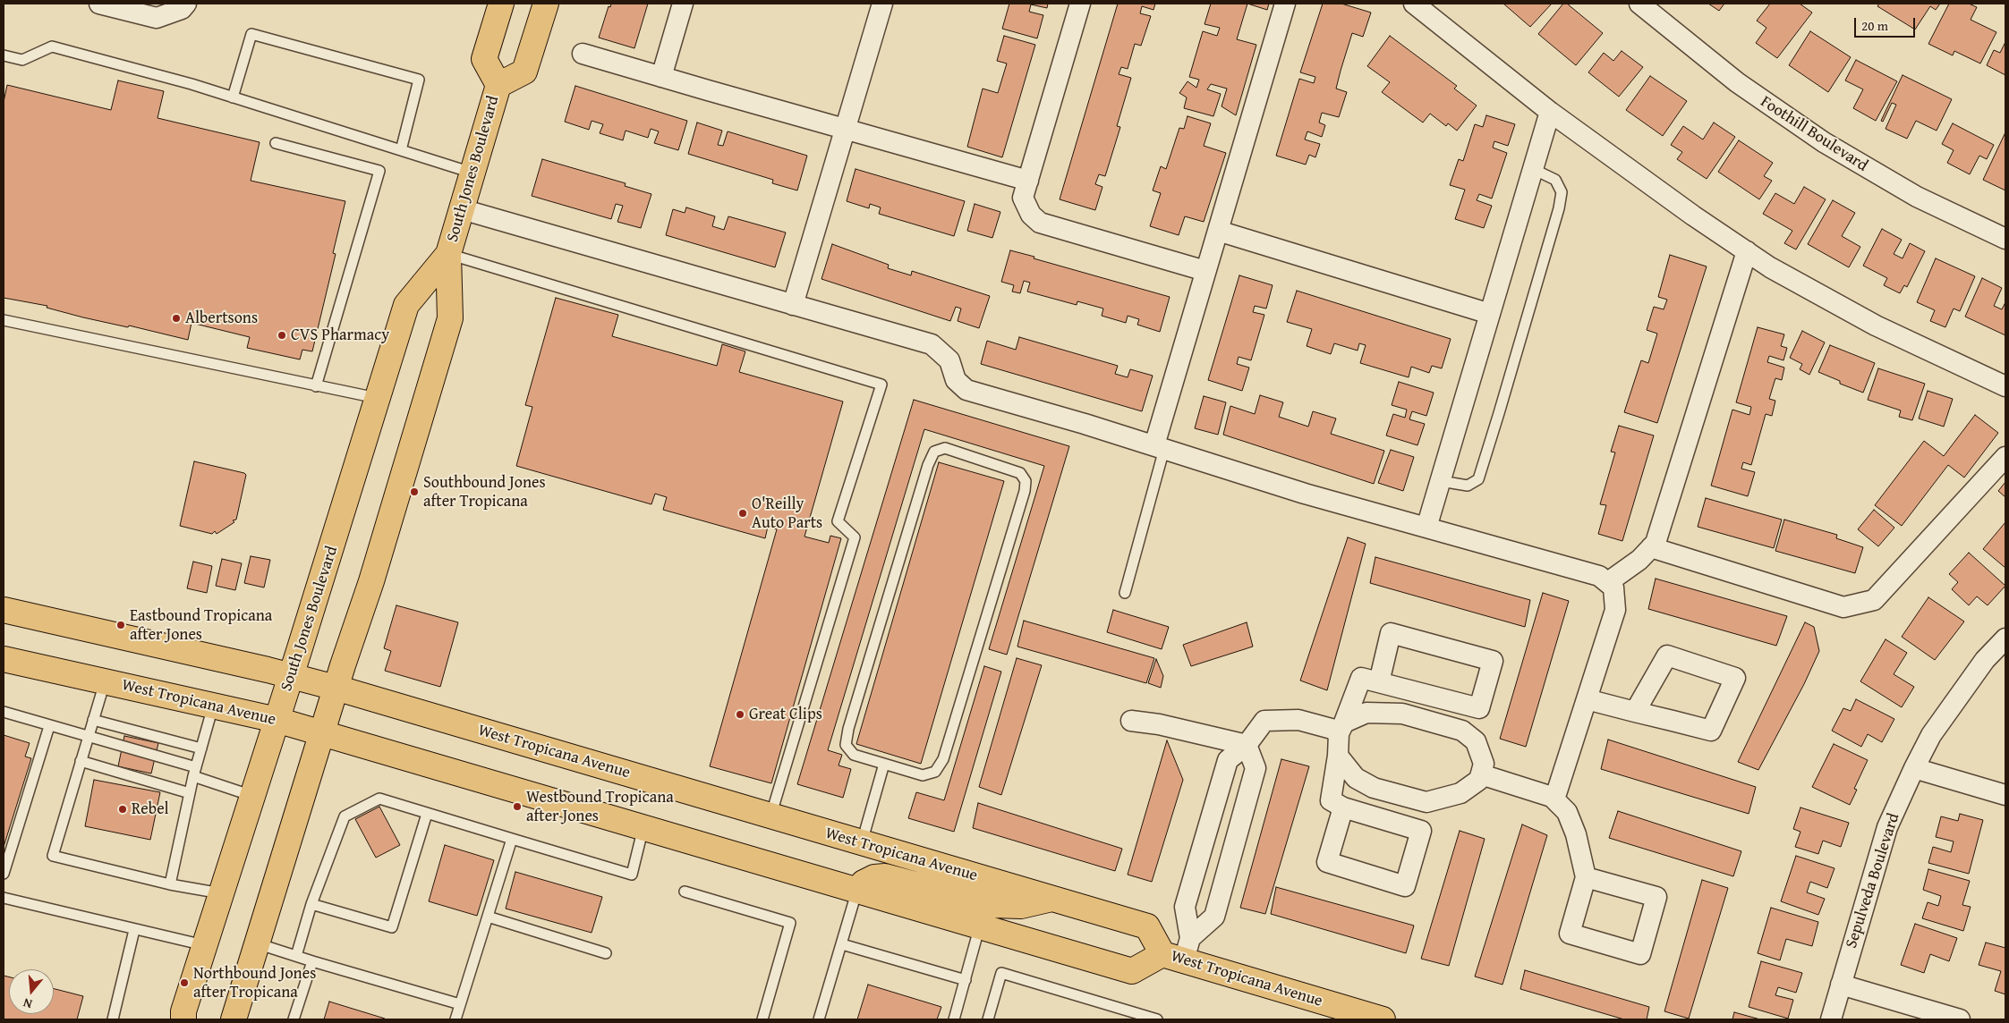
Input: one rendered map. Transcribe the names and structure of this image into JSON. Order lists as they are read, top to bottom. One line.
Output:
{"streets":{"main road":["South Jones Boulevard","West Tropicana Avenue"],"street":["Foothill Boulevard","Sepulveda Boulevard"]},"crossings":[["South Jones Boulevard","West Tropicana Avenue"]],"places":["Albertsons","CVS Pharmacy","Southbound Jones after Tropicana","O'Reilly Auto Parts","Eastbound Tropicana after Jones","Great Clips","Westbound Tropicana after Jones","Rebel","Northbound Jones after Tropicana"],"scale_bar":"20 m","north":"bottom"}
